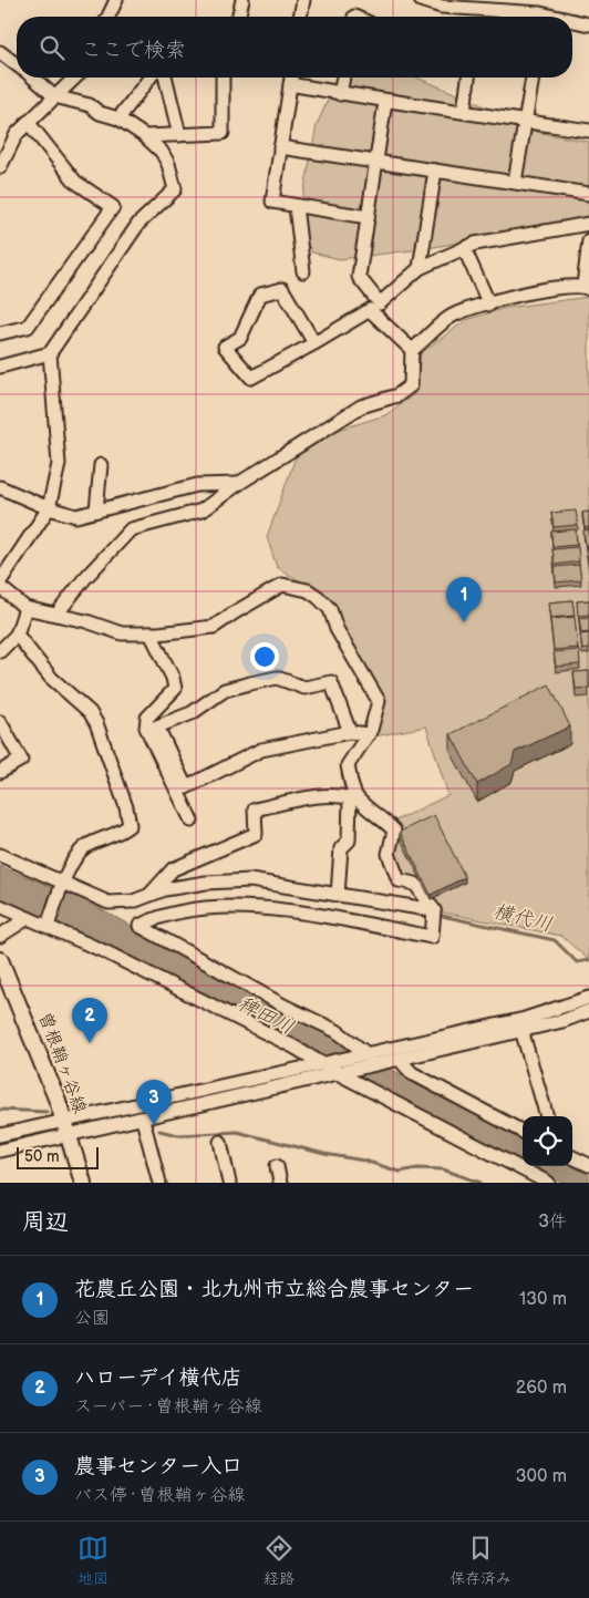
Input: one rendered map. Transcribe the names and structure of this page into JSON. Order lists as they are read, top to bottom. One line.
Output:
{"streets":{"main road":["曽根鞘ヶ谷線"]},"water":["横代川","稗田川"],"scale_bar":"50 m","page":{"search":"ここで検索","pins":["1","2","3"],"scale":"50 m","heading":["周辺","3件"],"list":[{"mark":"1","name":"花農丘公園・北九州市立総合農事センター","note":"公園","value":"130 m"},{"mark":"2","name":"ハローデイ横代店","note":"スーパー · 曽根鞘ヶ谷線","value":"260 m"},{"mark":"3","name":"農事センター入口","note":"バス停 · 曽根鞘ヶ谷線","value":"300 m"}],"nav":["地図","経路","保存済み"]}}
